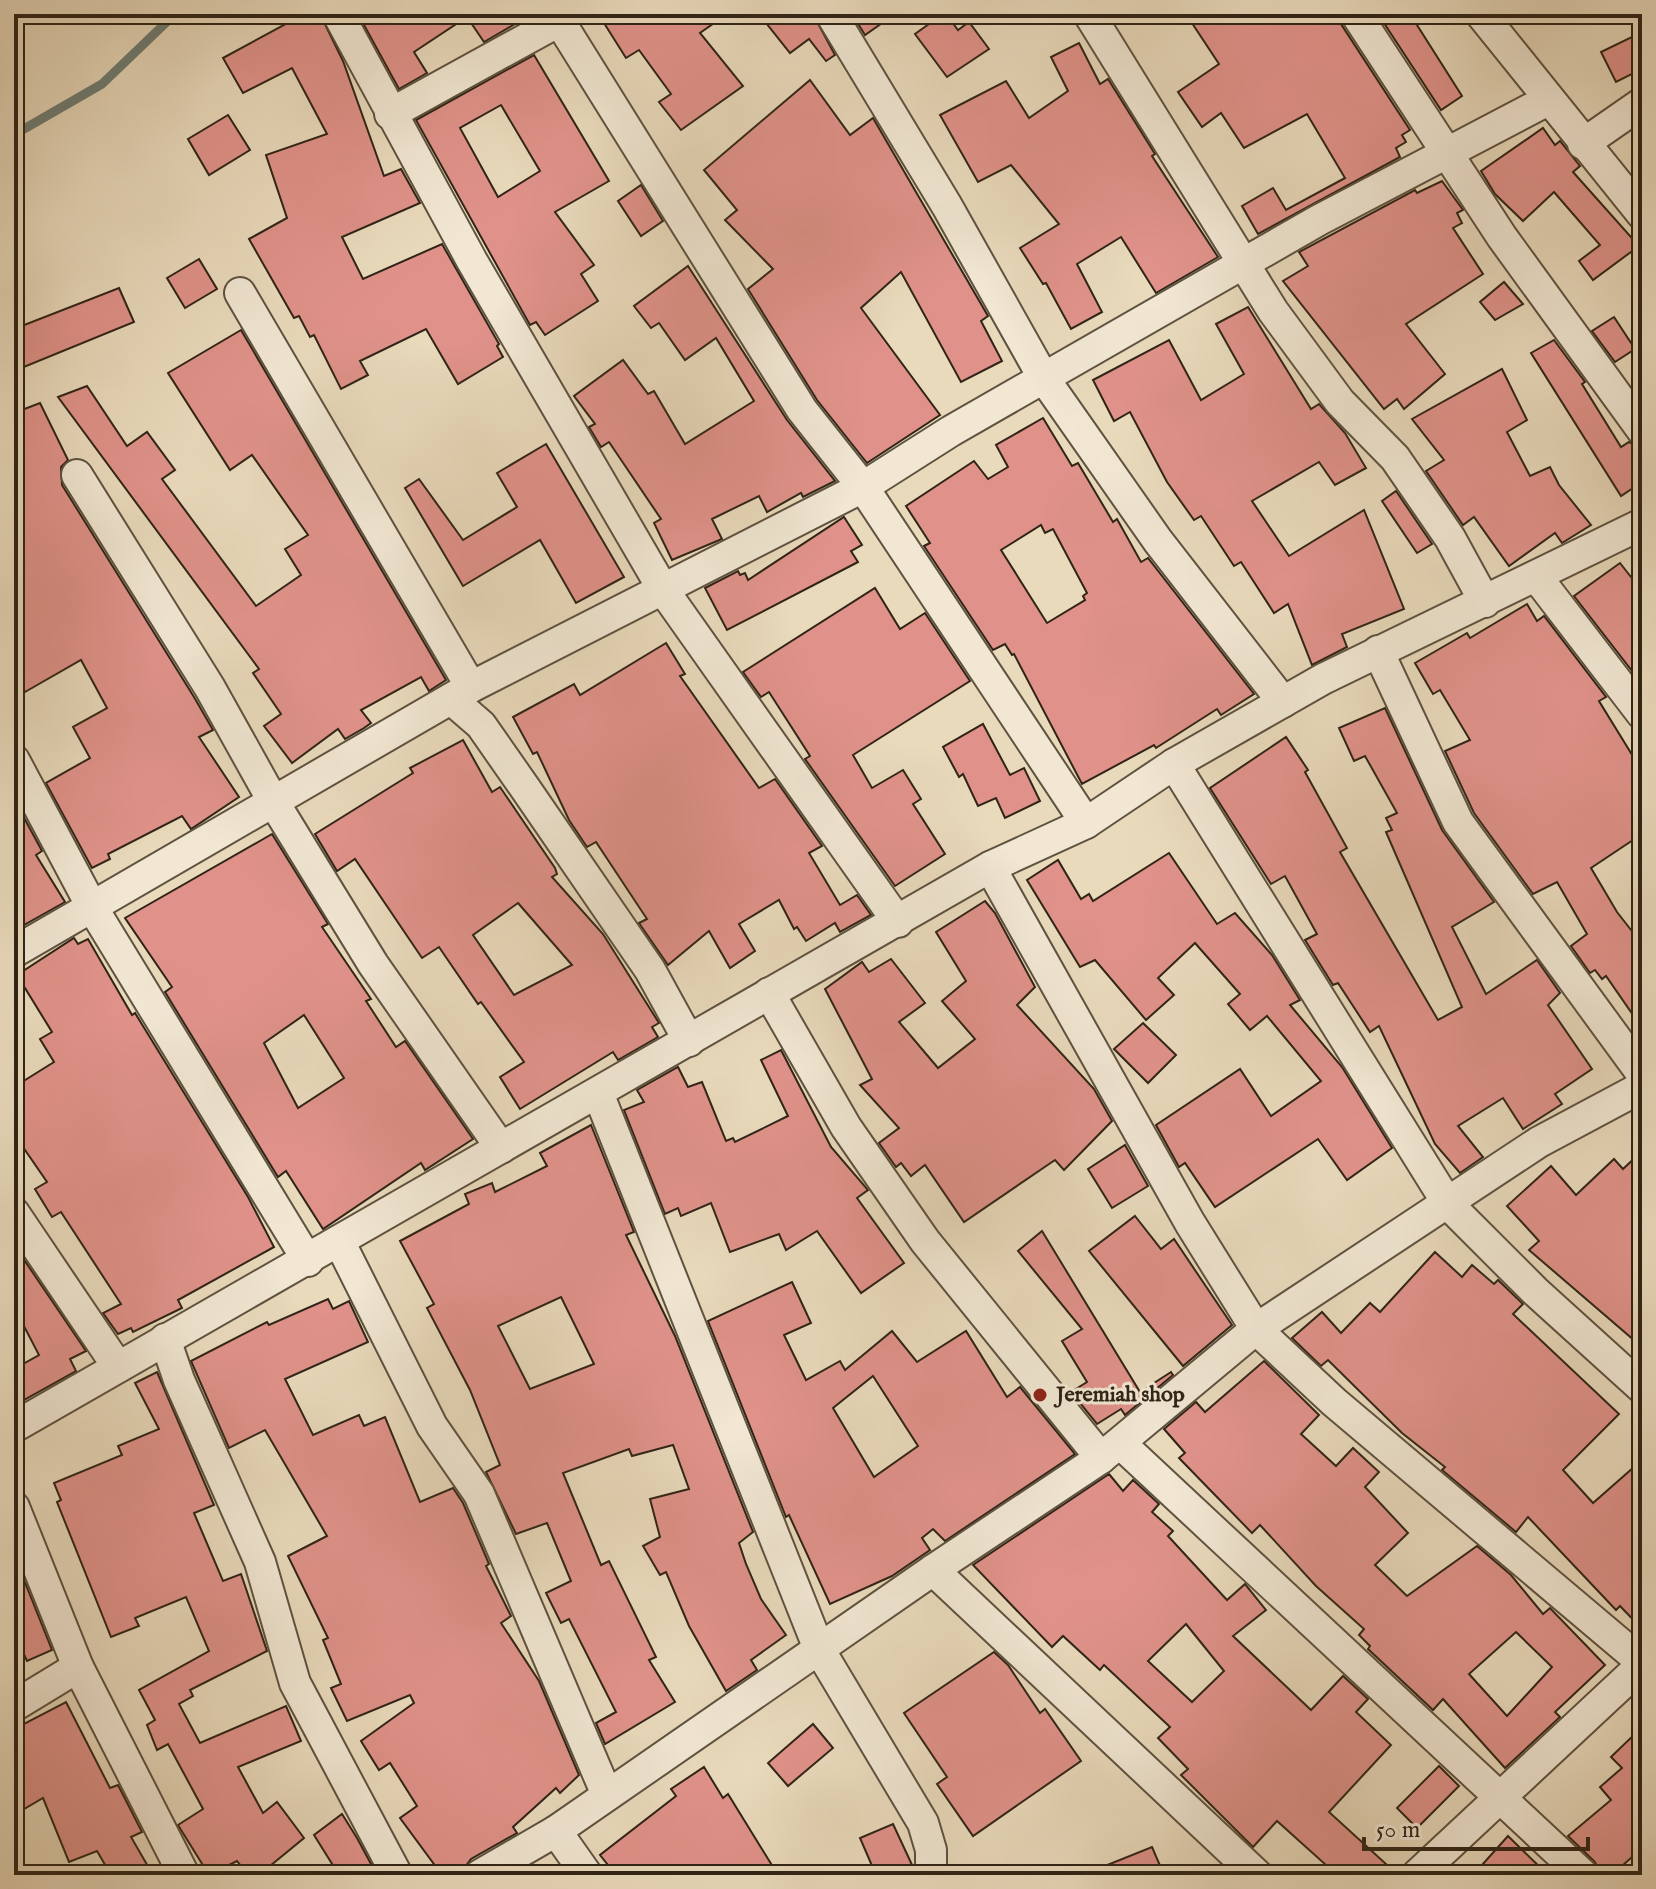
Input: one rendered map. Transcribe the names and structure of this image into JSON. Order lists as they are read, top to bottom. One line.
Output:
{"places":["Jeremiah shop"],"scale_bar":"50 m"}
